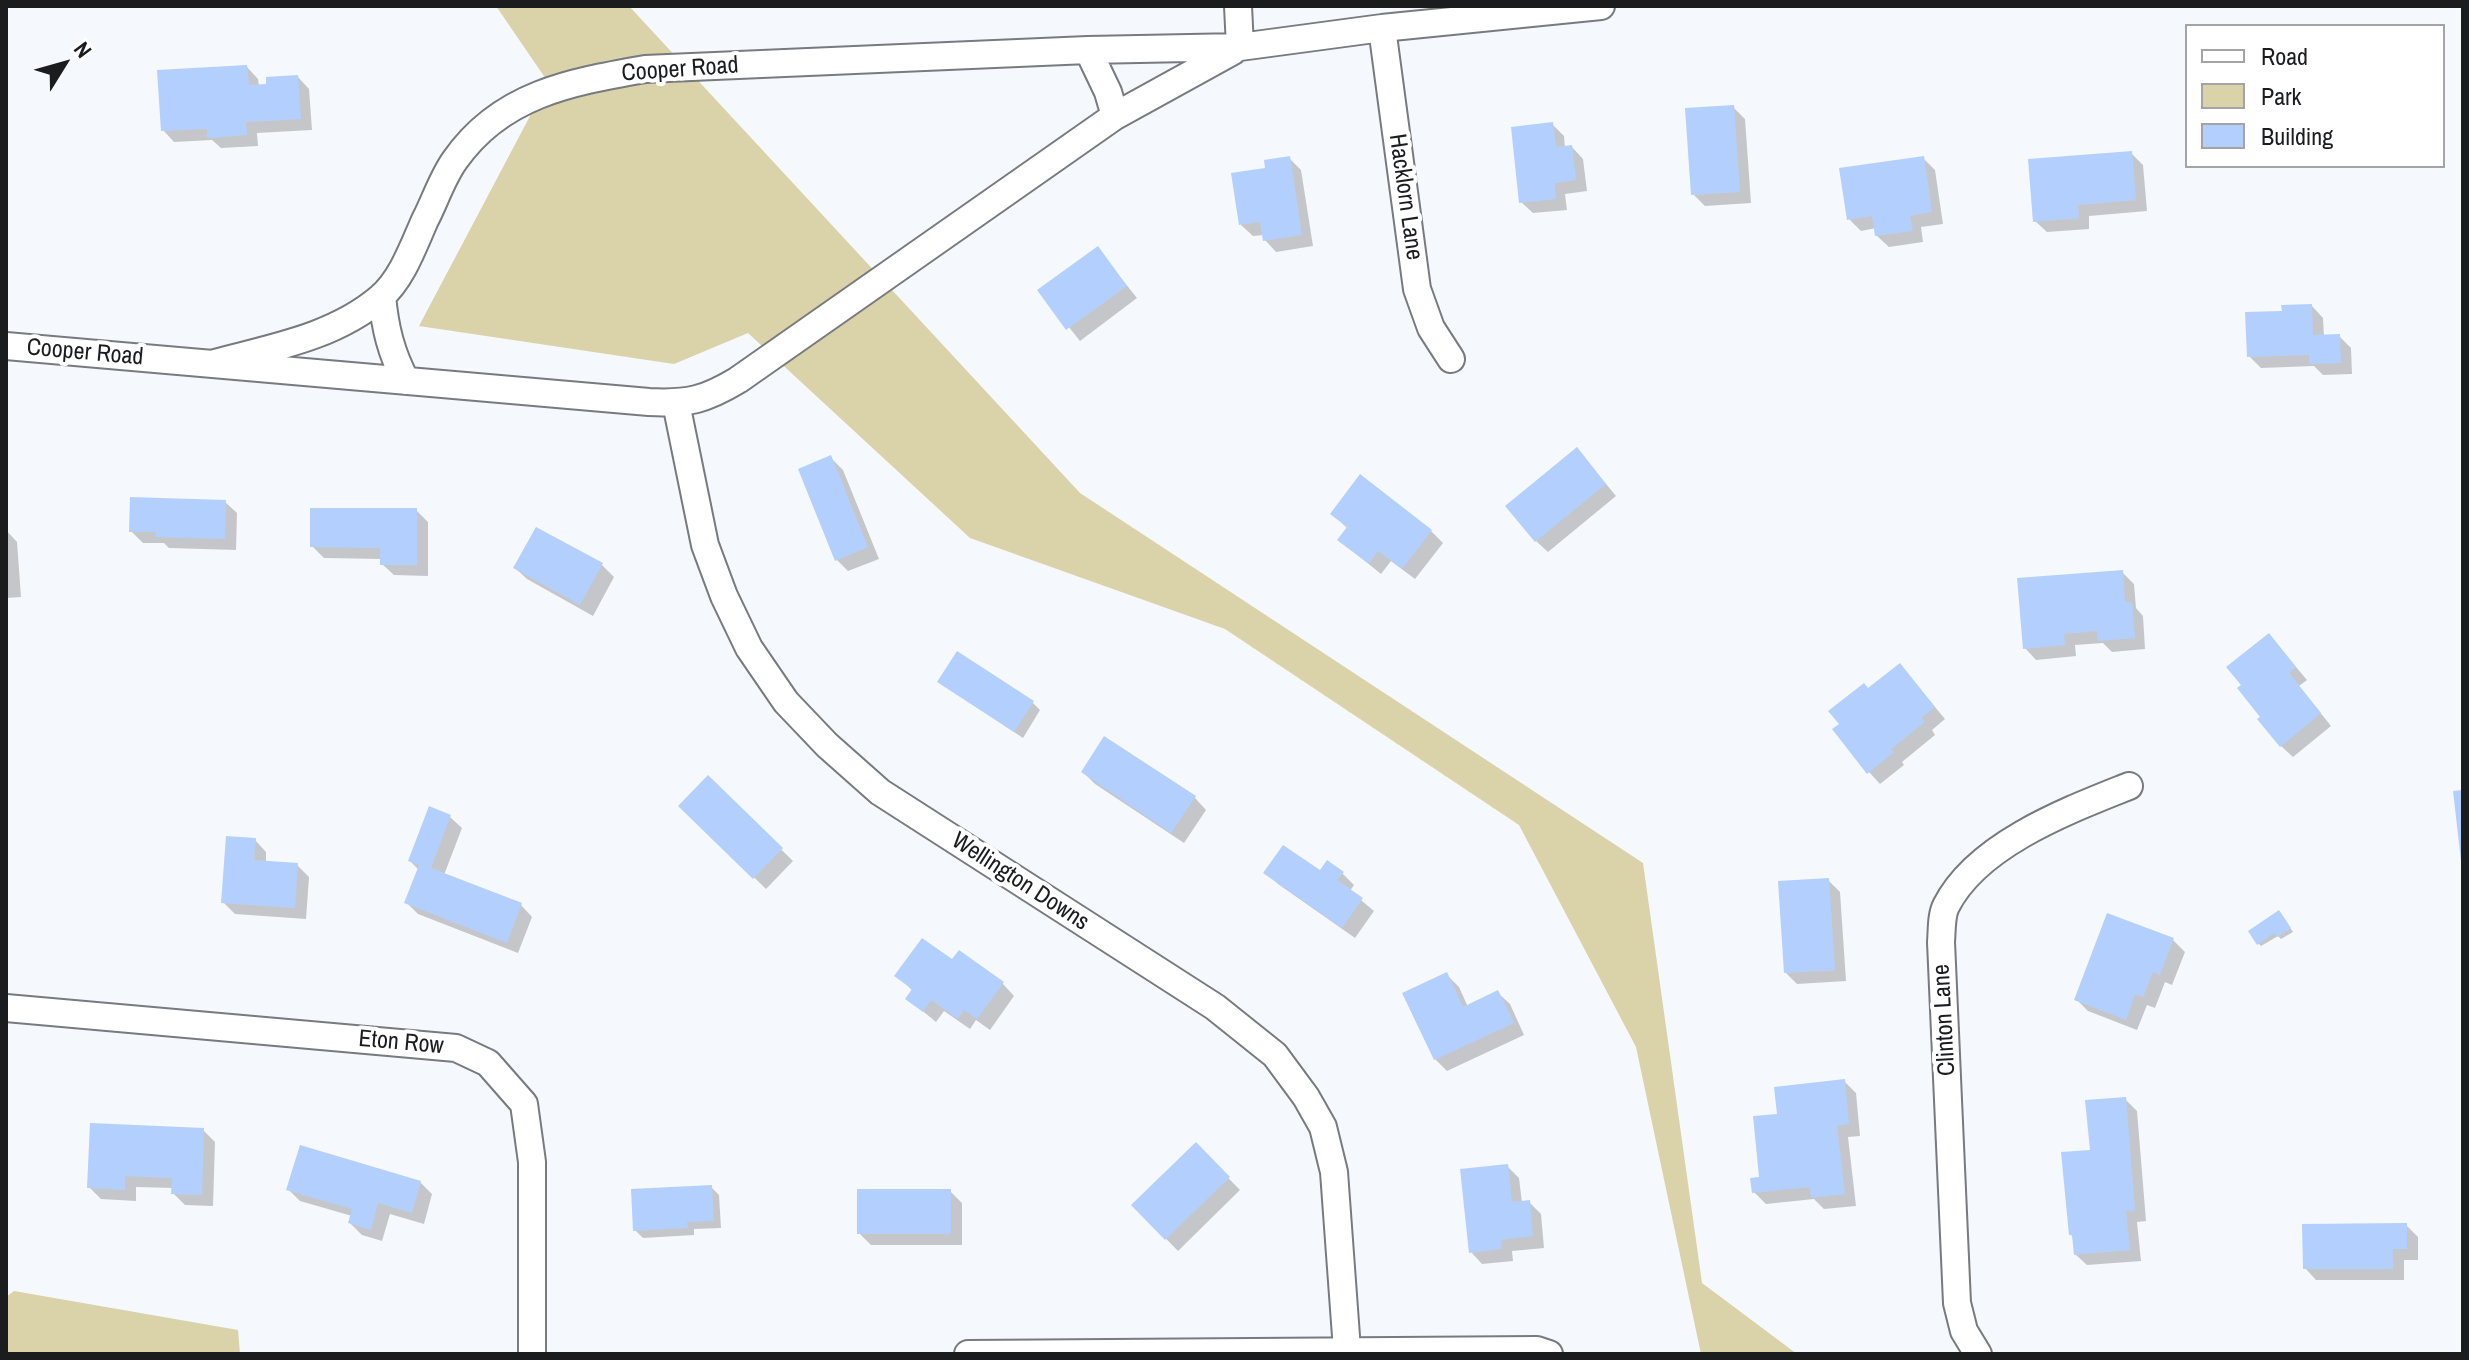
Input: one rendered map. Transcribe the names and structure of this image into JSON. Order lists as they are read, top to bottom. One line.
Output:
{"streets":{"street":["Cooper Road","Hacklorn Lane","Wellington Downs","Clinton Lane","Eton Row"]},"crossings":[["Cooper Road","Hacklorn Lane"],["Cooper Road","Wellington Downs"]],"legend":["Road","Park","Building"],"north":"top right"}
